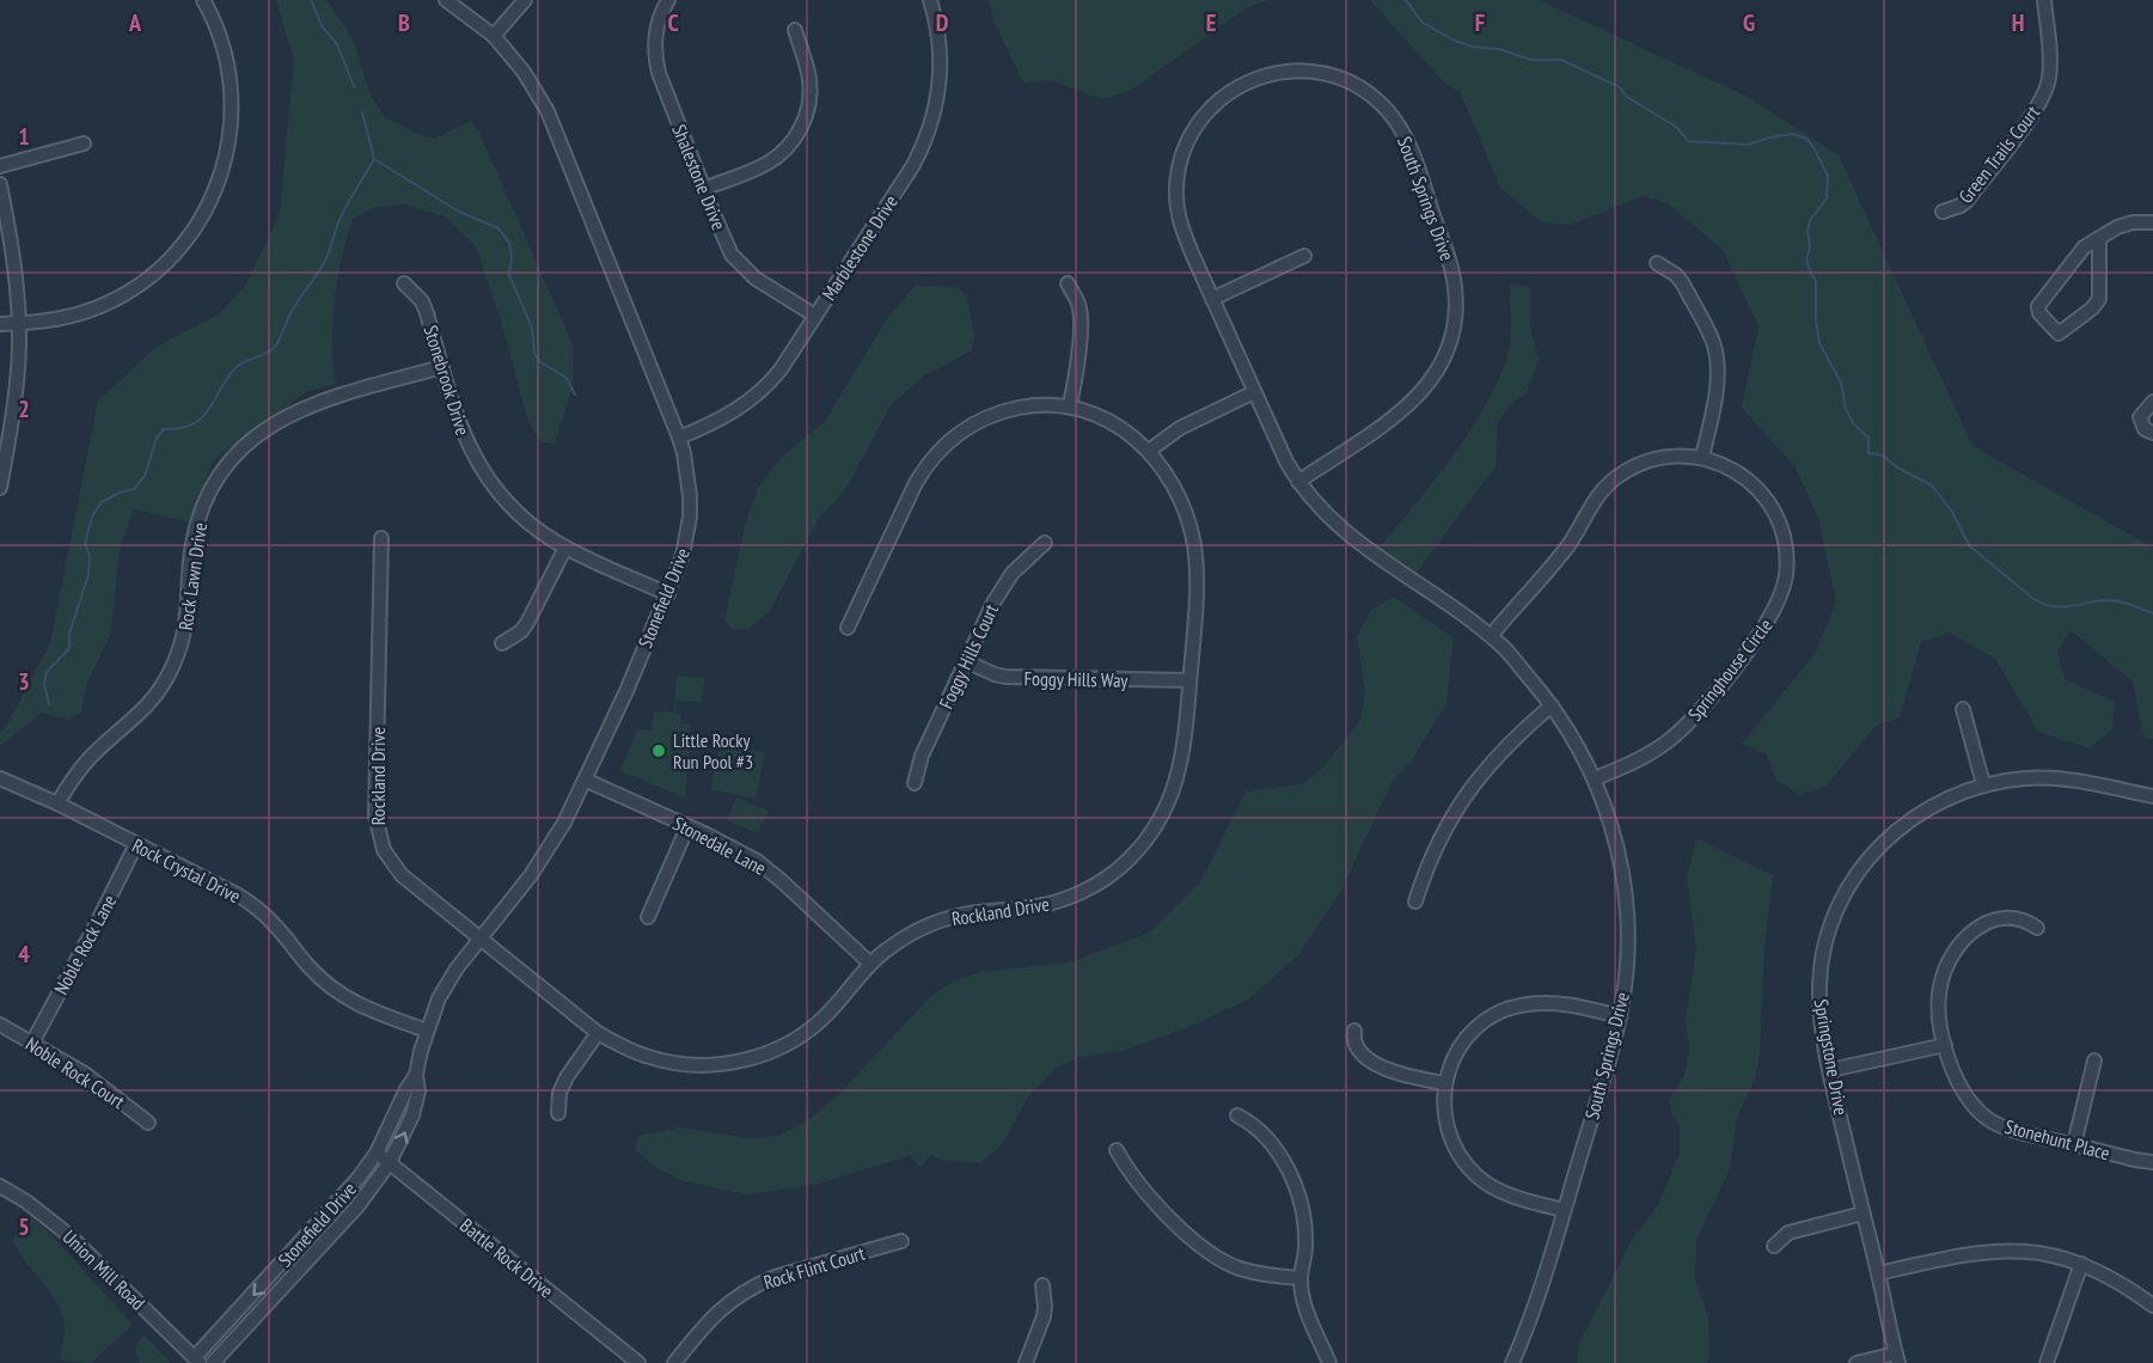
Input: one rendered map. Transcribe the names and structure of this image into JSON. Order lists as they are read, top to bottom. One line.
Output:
{"streets":{"street":["Green Trails Court","Shalestone Drive","South Springs Drive","Marblestone Drive","Stonebrook Drive","Rock Lawn Drive","Stonefield Drive","Foggy Hills Court","Springhouse Circle","Foggy Hills Way","Rockland Drive","Stonedale Lane","Rock Crystal Drive","Noble Rock Lane","Springstone Drive","Noble Rock Court","Stonehunt Place","Battle Rock Drive","Rock Flint Court","Union Mill Road"]},"crossings":[["Shalestone Drive","Marblestone Drive"],["South Springs Drive","Springhouse Circle"],["Marblestone Drive","Stonefield Drive"],["Stonebrook Drive","Rock Lawn Drive"],["Stonebrook Drive","Stonefield Drive"],["Rock Lawn Drive","Rock Crystal Drive"],["Stonefield Drive","Rockland Drive"],["Stonefield Drive","Stonedale Lane"],["Stonefield Drive","Rock Crystal Drive"],["Stonefield Drive","Battle Rock Drive"],["Stonefield Drive","Union Mill Road"],["Foggy Hills Court","Foggy Hills Way"],["Foggy Hills Way","Rockland Drive"],["Rockland Drive","Stonedale Lane"],["Rock Crystal Drive","Noble Rock Lane"],["Noble Rock Lane","Noble Rock Court"]],"places":["Little Rocky Run Pool #3"],"grid":{"columns":["A","B","C","D","E","F","G","H"],"rows":["1","2","3","4","5"]}}
